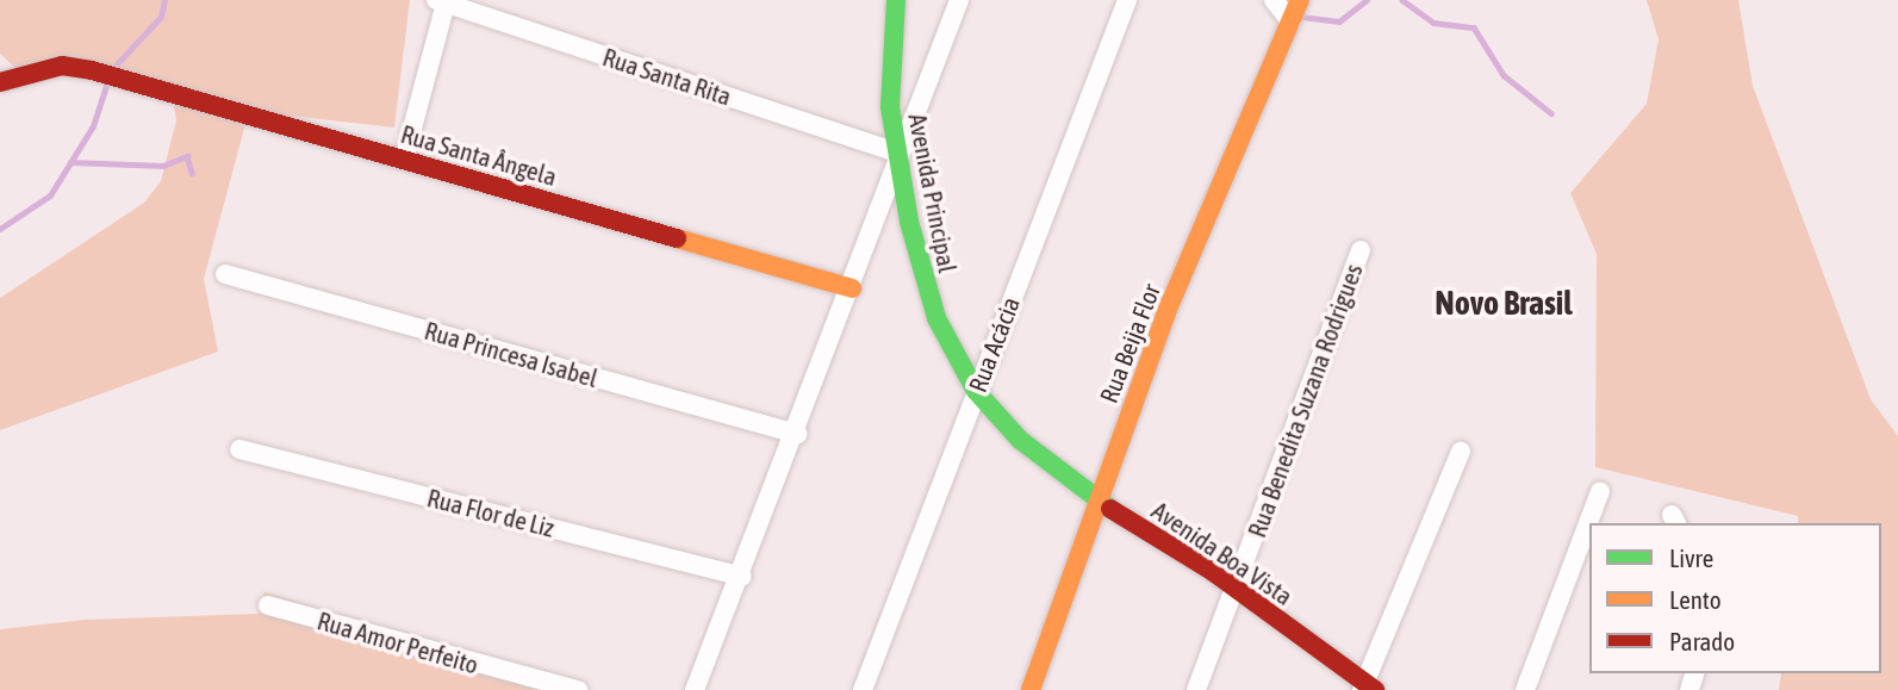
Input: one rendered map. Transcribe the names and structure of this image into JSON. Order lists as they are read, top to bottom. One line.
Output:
{"streets":{"street":["Rua Santa Rita","Rua Santa Ângela","Avenida Principal","Rua Beija Flor","Rua Acácia","Rua Princesa Isabel","Rua Benedita Suzana Rodrigues","Rua Flor de Liz","Avenida Boa Vista","Rua Amor Perfeito"]},"crossings":[["Rua Santa Rita","Avenida Principal"],["Avenida Principal","Rua Acácia"],["Avenida Principal","Avenida Boa Vista"],["Rua Beija Flor","Avenida Boa Vista"],["Rua Benedita Suzana Rodrigues","Avenida Boa Vista"]],"districts":["Novo Brasil"],"legend":["Livre","Lento","Parado"]}
